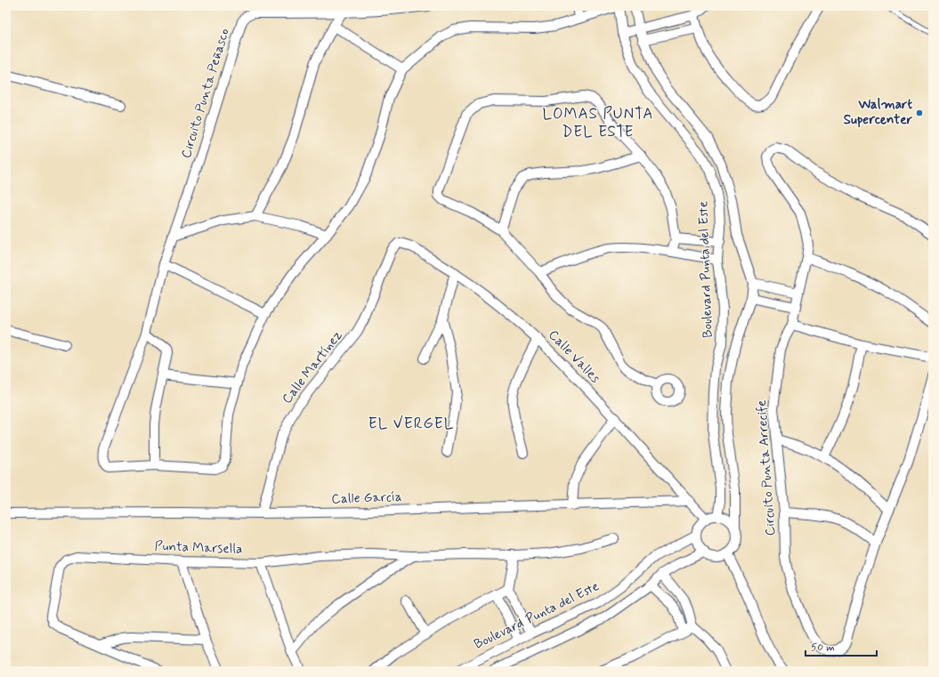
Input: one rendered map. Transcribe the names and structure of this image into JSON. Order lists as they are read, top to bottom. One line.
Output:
{"streets":{"street":["Circuito Punta Peñasco","Boulevard Punta del Este","Calle Valles","Calle Martínez","Circuito Punta Arrecife","Calle García","Punta Marsella"]},"crossings":[["Circuito Punta Peñasco","Boulevard Punta del Este"],["Boulevard Punta del Este","Calle Valles"],["Calle Valles","Calle Martínez"],["Calle Valles","Calle García"],["Calle Martínez","Calle García"]],"districts":["LOMAS PUNTA DEL ESTE","EL VERGEL"],"places":["Walmart Supercenter"],"scale_bar":"50 m"}
